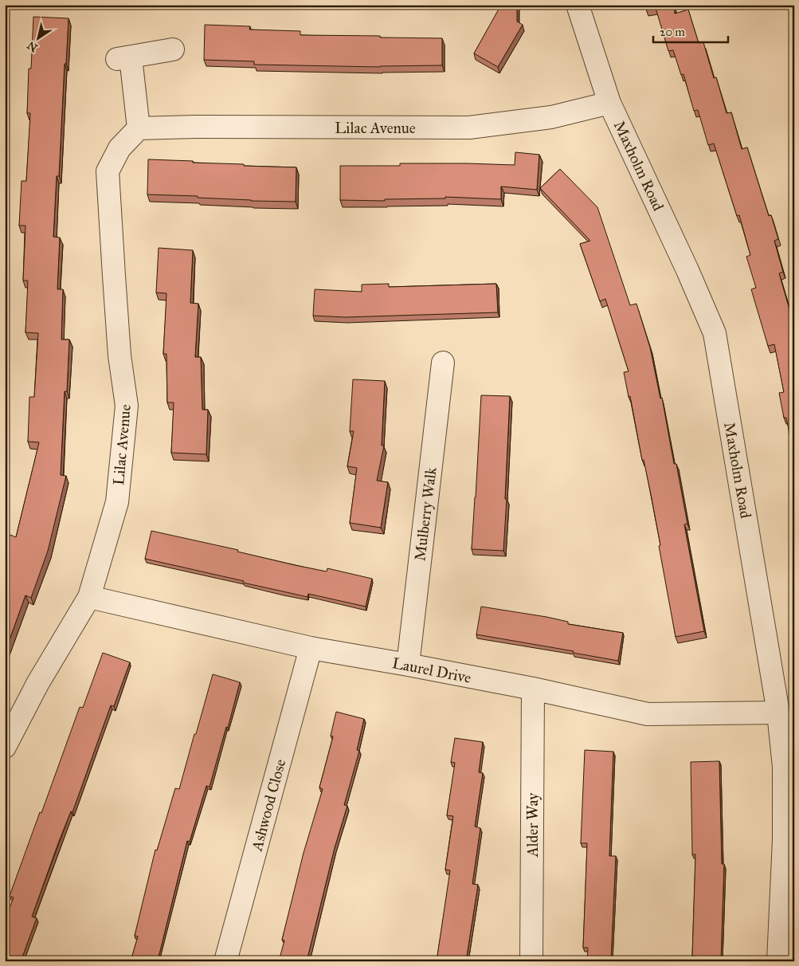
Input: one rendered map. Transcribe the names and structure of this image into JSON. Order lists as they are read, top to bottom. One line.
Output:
{"streets":{"street":["Lilac Avenue","Maxholm Road","Mulberry Walk","Laurel Drive","Ashwood Close","Alder Way"]},"crossings":[["Lilac Avenue","Maxholm Road"],["Lilac Avenue","Laurel Drive"],["Maxholm Road","Laurel Drive"],["Mulberry Walk","Laurel Drive"],["Laurel Drive","Ashwood Close"],["Laurel Drive","Alder Way"]],"scale_bar":"20 m","north":"bottom left"}
